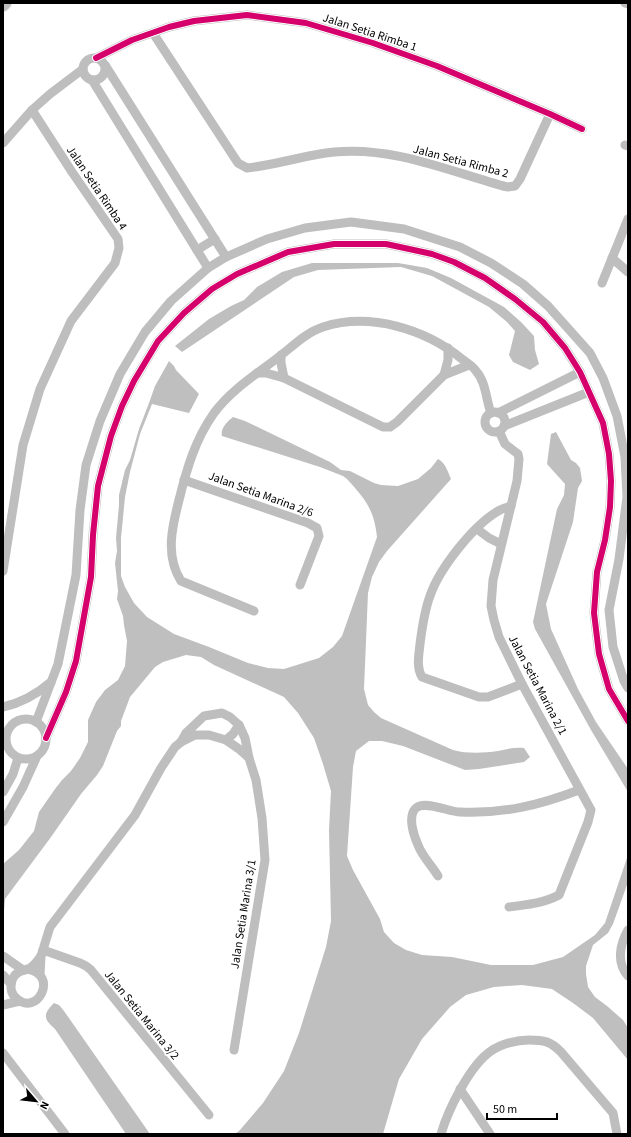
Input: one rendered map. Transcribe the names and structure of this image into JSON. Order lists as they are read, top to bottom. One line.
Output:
{"streets":{"street":["Jalan Setia Rimba 1","Jalan Setia Rimba 2","Jalan Setia Rimba 4","Jalan Setia Marina 2/6","Jalan Setia Marina 2/1","Jalan Setia Marina 3/1","Jalan Setia Marina 3/2"]},"crossings":[["Jalan Setia Rimba 1","Jalan Setia Rimba 2"]],"scale_bar":"50 m","north":"bottom right"}
